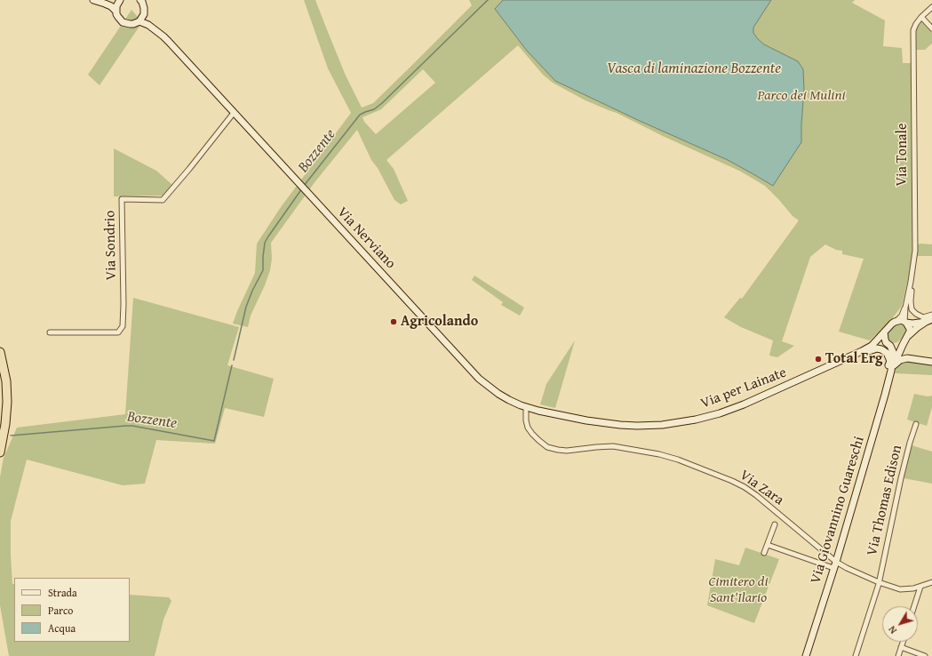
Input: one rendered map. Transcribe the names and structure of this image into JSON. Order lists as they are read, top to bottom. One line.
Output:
{"streets":{"street":["Via Tonale","Via Nerviano","Via Sondrio","Via per Lainate","Via Zara","Via Thomas Edison","Via Giovannino Guareschi"]},"crossings":[["Via Nerviano","Via Sondrio"],["Via Nerviano","Via per Lainate"],["Via Nerviano","Via Zara"],["Via per Lainate","Via Giovannino Guareschi"],["Via Zara","Via Thomas Edison"],["Via Zara","Via Giovannino Guareschi"]],"water":["Vasca di laminazione Bozzente","Bozzente"],"parks":["Parco dei Mulini","Cimitero di Sant'Ilario"],"places":["Agricolando","Total Erg"],"legend":["Strada","Parco","Acqua"],"north":"bottom left"}
